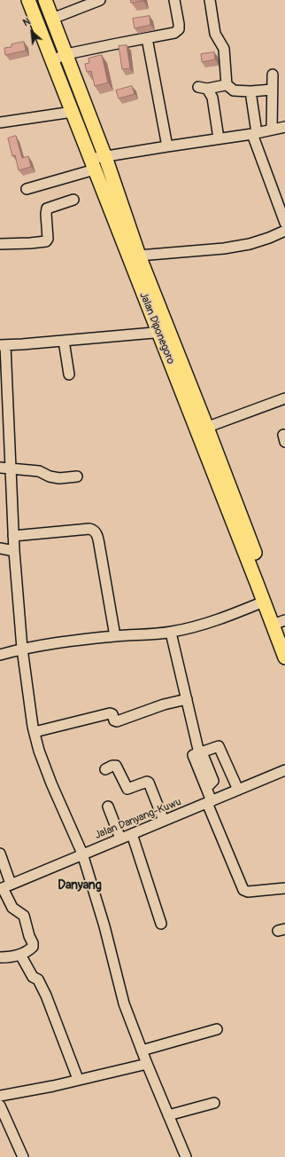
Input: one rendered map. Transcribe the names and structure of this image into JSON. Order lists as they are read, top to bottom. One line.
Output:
{"streets":{"main road":["Jalan Diponegoro"],"street":["Jalan Danyang-Kuwu"]},"districts":["Danyang"],"north":"top left"}
